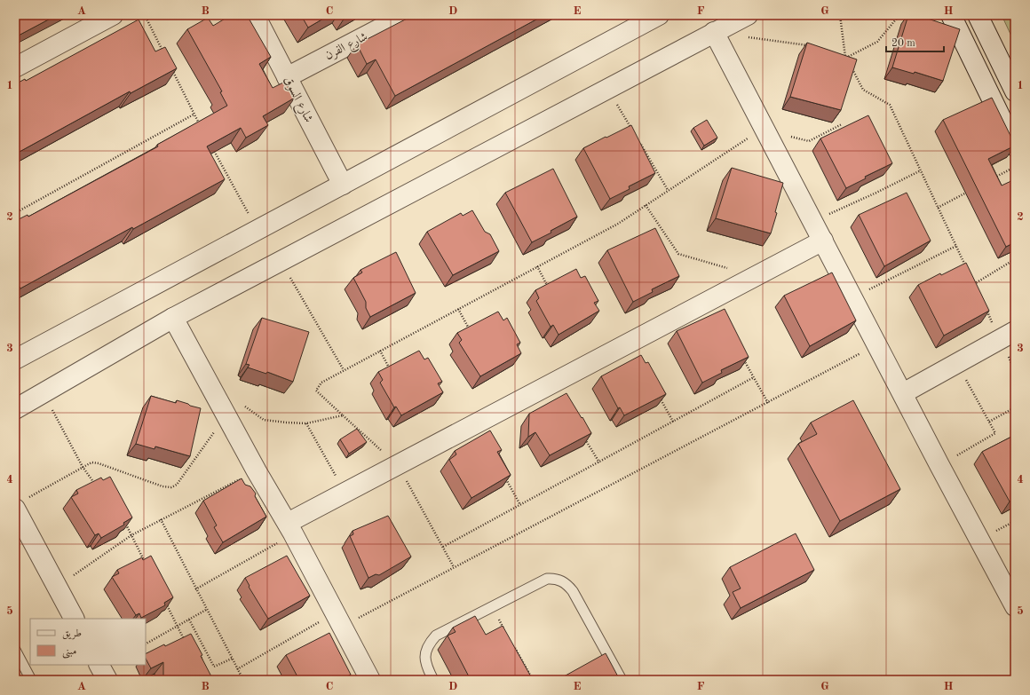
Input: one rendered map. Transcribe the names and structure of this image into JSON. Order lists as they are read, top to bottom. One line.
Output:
{"streets":{"street":["شارع الفرن","شارع السوق"]},"crossings":[["شارع الفرن","شارع السوق"]],"legend":["طريق","مبنى"],"scale_bar":"20 m","grid":{"columns":["A","B","C","D","E","F","G","H"],"rows":["1","2","3","4","5"]}}
